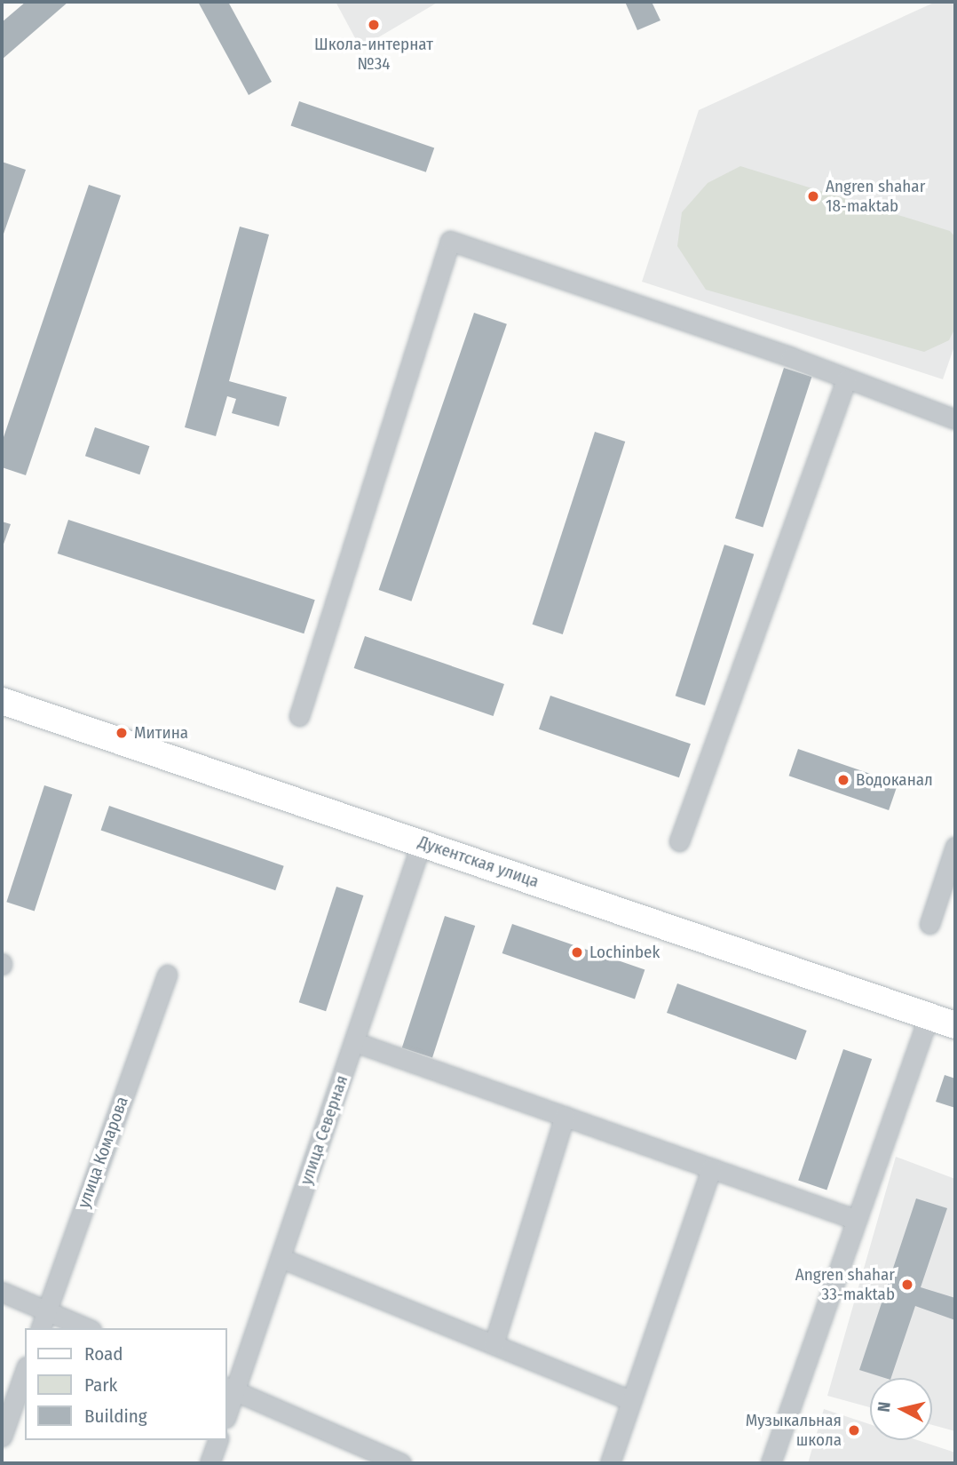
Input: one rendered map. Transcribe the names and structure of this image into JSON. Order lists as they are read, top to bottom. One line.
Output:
{"streets":{"main road":["Дукентская улица"],"street":["улица Северная","улица Комарова"]},"crossings":[["Дукентская улица","улица Северная"]],"places":["Школа-интернат №34","Angren shahar 18-maktab","Митина","Водоканал","Lochinbek","Angren shahar 33-maktab","Музыкальная школа"],"legend":["Road","Park","Building"],"north":"left"}
